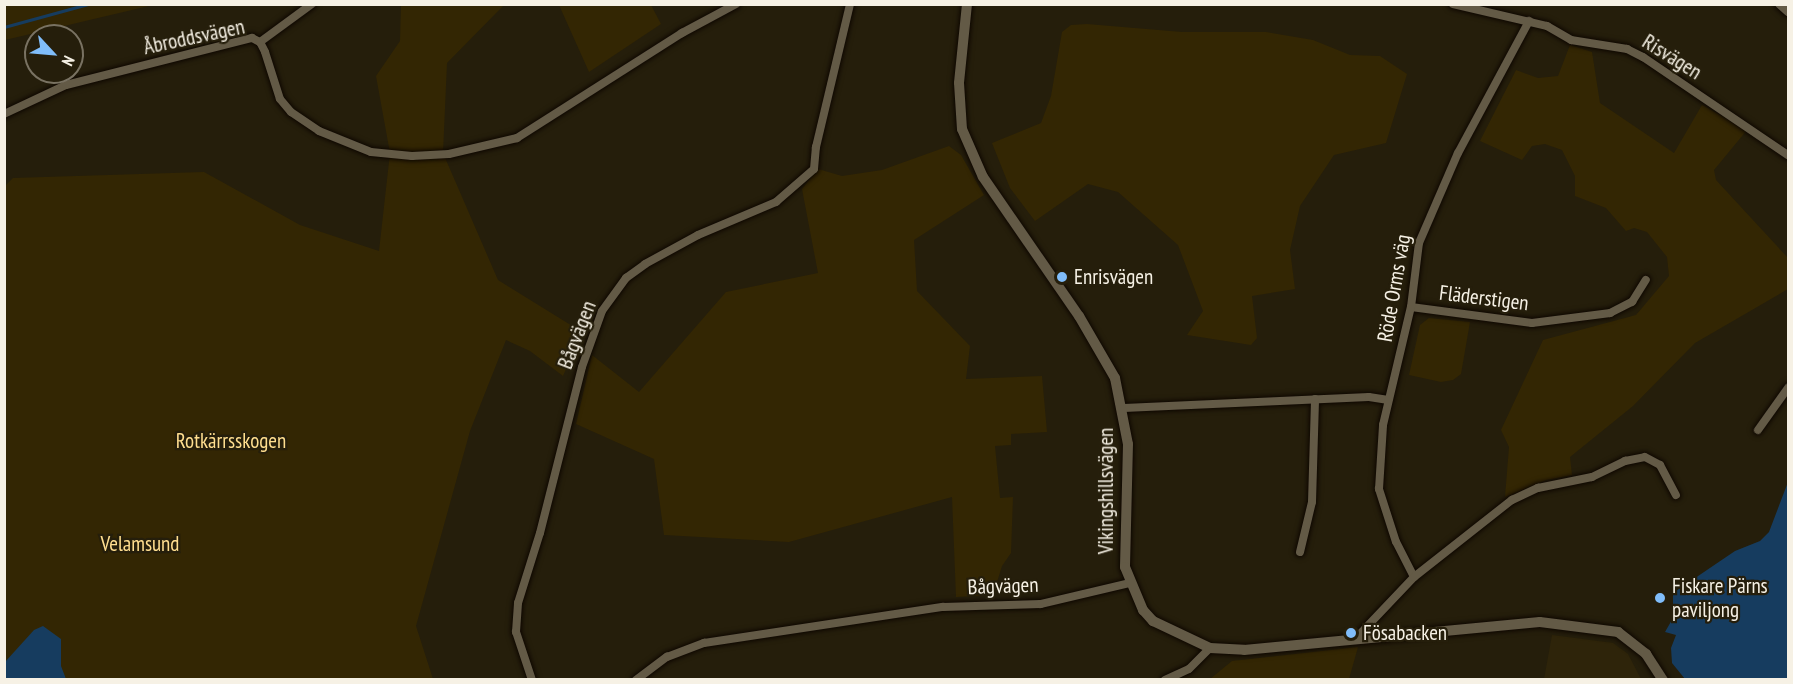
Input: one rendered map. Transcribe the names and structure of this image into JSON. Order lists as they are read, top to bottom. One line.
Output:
{"streets":{"street":["Åbroddsvägen","Risvägen","Röde Orms väg","Fläderstigen","Bågvägen","Vikingshillsvägen"]},"crossings":[["Risvägen","Röde Orms väg"],["Röde Orms väg","Fläderstigen"],["Bågvägen","Vikingshillsvägen"]],"parks":["Rotkärrsskogen","Velamsund"],"places":["Enrisvägen","Fiskare Pärns paviljong","Fösabacken"],"north":"bottom right"}
